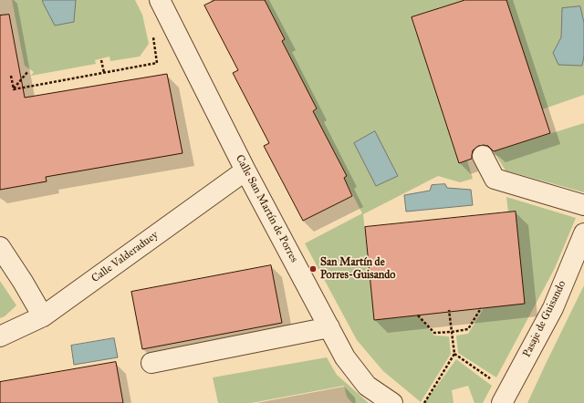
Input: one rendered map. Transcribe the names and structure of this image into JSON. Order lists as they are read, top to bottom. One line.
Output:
{"streets":{"street":["Calle San Martín de Porres","Calle Valderaduey","Pasaje de Guisando"]},"crossings":[["Calle San Martín de Porres","Calle Valderaduey"]],"places":["San Martín de Porres-Guisando"]}
